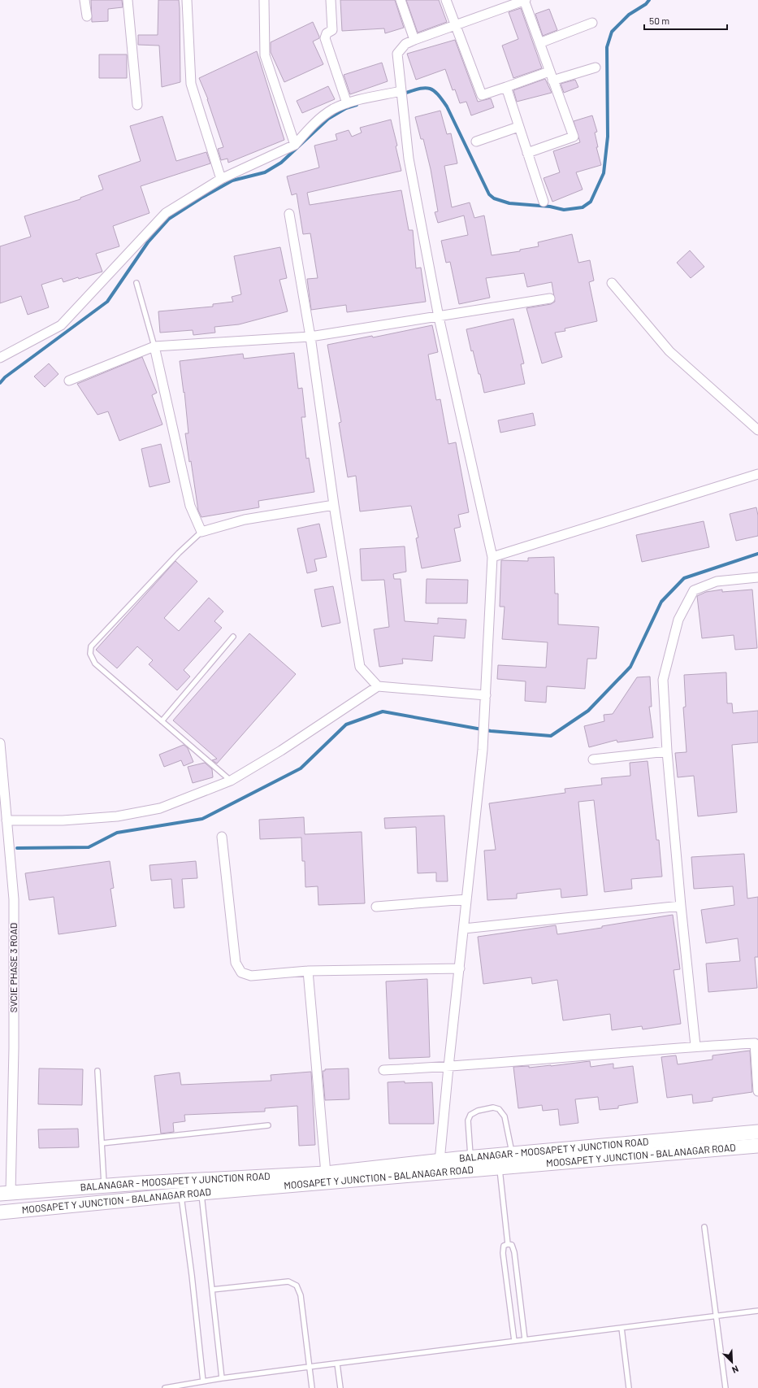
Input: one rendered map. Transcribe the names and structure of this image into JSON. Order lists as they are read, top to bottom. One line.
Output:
{"streets":{"main road":["BALANAGAR - MOOSAPET Y JUNCTION ROAD","MOOSAPET Y JUNCTION - BALANAGAR ROAD"],"street":["SVCIE PHASE 3 ROAD"]},"crossings":[["SVCIE PHASE 3 ROAD","BALANAGAR - MOOSAPET Y JUNCTION ROAD"]],"scale_bar":"50 m","north":"bottom right"}
